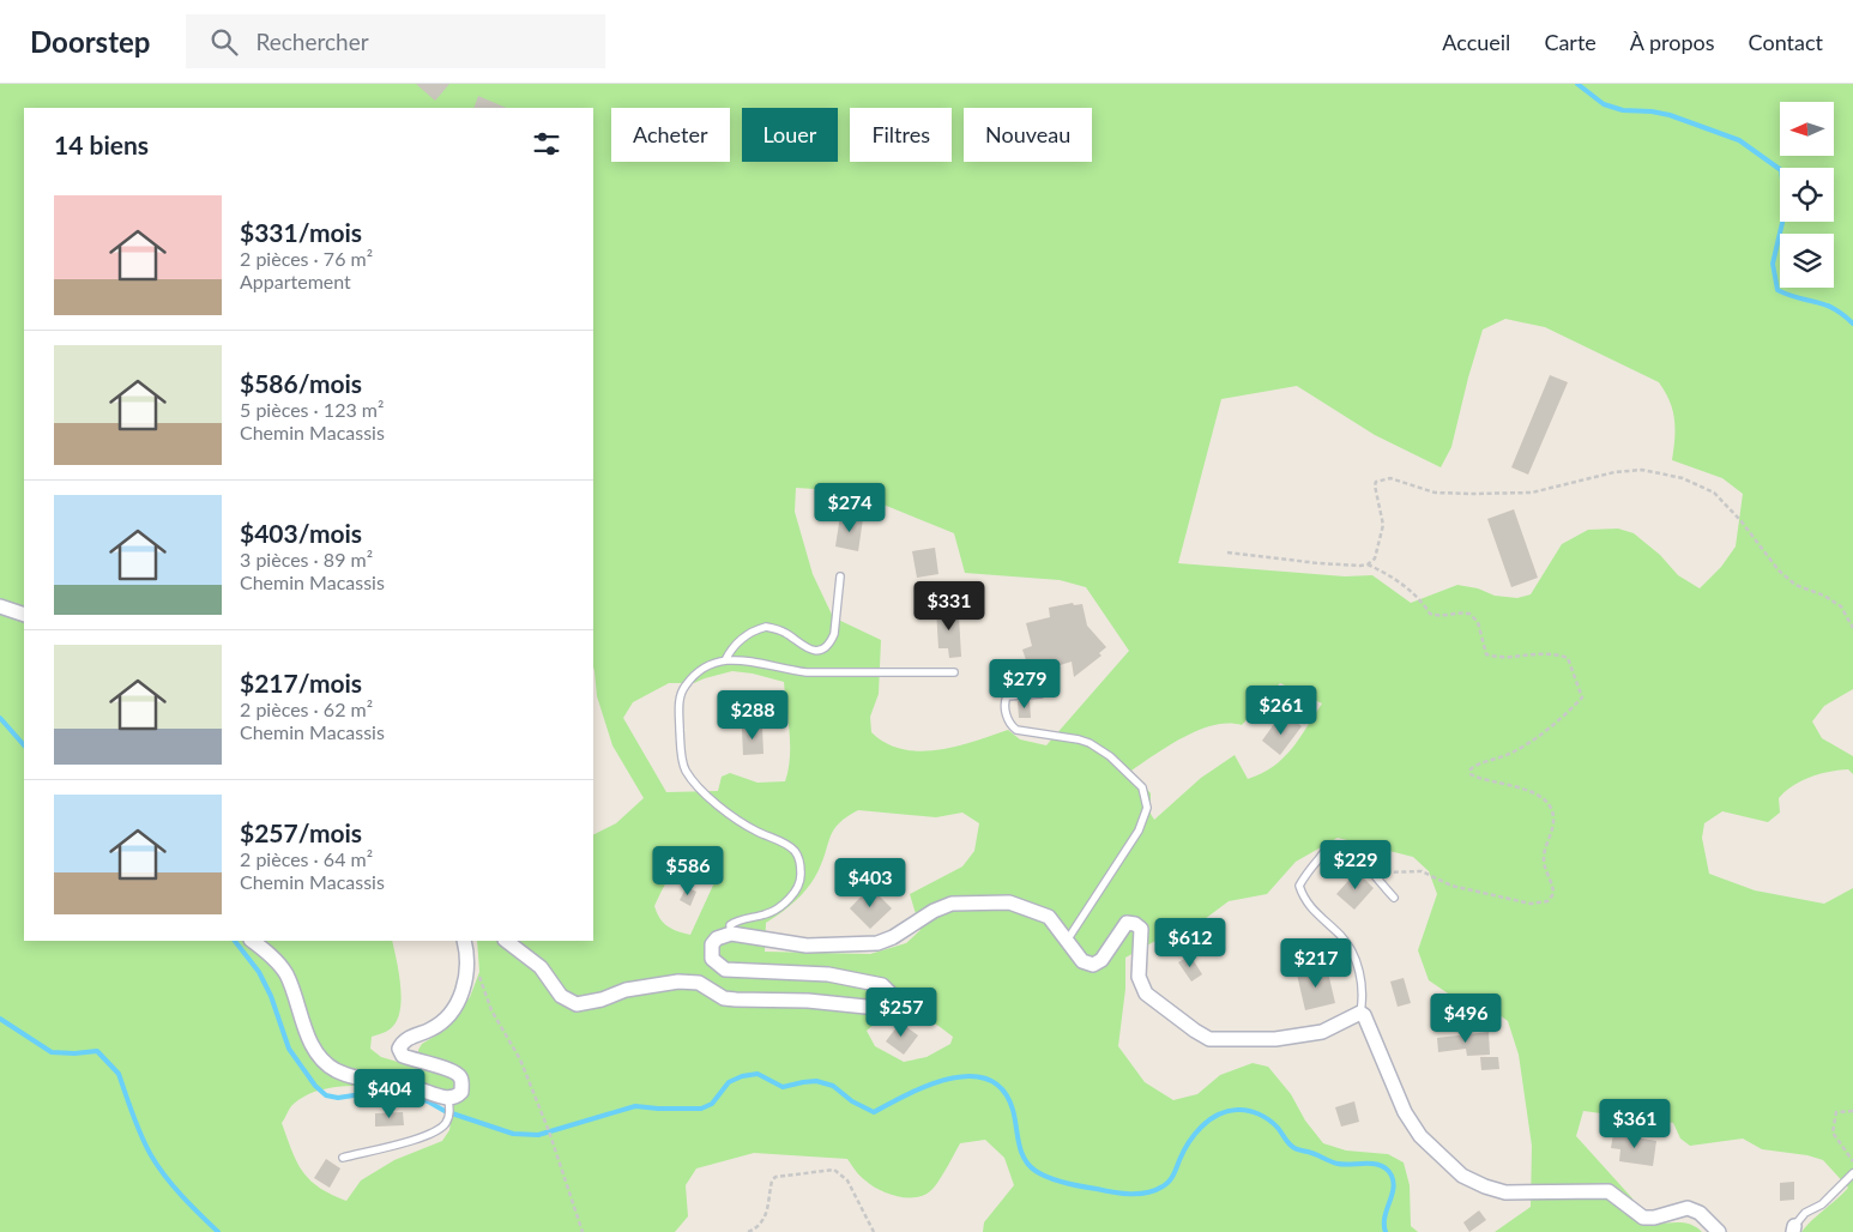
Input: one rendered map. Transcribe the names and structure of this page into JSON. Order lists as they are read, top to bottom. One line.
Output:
{"north":"left","page":{"header":"Doorstep","search":"Rechercher","nav":["Accueil","Carte","À propos","Contact"],"chip":["Acheter","Louer","Filtres","Nouveau"],"heading":"14 biens","list":[{"name":"$331/mois","note":"2 pièces · 76 m² · Appartement"},{"name":"$586/mois","note":"5 pièces · 123 m² · Chemin Macassis"},{"name":"$403/mois","note":"3 pièces · 89 m² · Chemin Macassis"},{"name":"$217/mois","note":"2 pièces · 62 m² · Chemin Macassis"},{"name":"$257/mois","note":"2 pièces · 64 m² · Chemin Macassis"}],"price":["$274","$331","$279","$261","$288","$229","$586","$403","$612","$217","$257","$496","$404","$361"]}}
